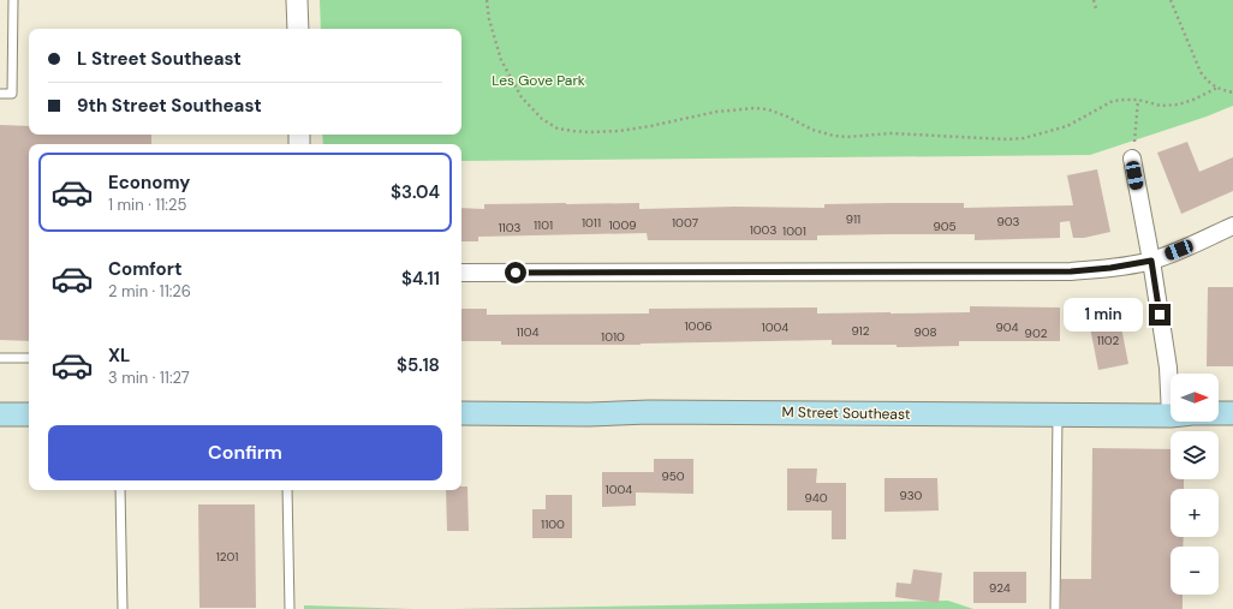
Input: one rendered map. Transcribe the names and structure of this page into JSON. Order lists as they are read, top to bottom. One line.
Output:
{"streets":{"main road":["M Street Southeast"]},"parks":["Les Gove Park"],"house_numbers":["911","903","1011","1007","1101","1009","905","1103","1003","1001","1006","1004","904","912","1104","908","902","1010","1102","950","1004","930","940","1100","1201","924"],"north":"right","page":{"banner":["L Street Southeast","9th Street Southeast"],"list":[{"name":"Economy","note":"1 min · 11:25","value":"$3.04"},{"name":"Comfort","note":"2 min · 11:26","value":"$4.11"},{"name":"XL","note":"3 min · 11:27","value":"$5.18"}],"bubble":"1 min","map_buttons":["+","−"],"buttons":"Confirm"}}
